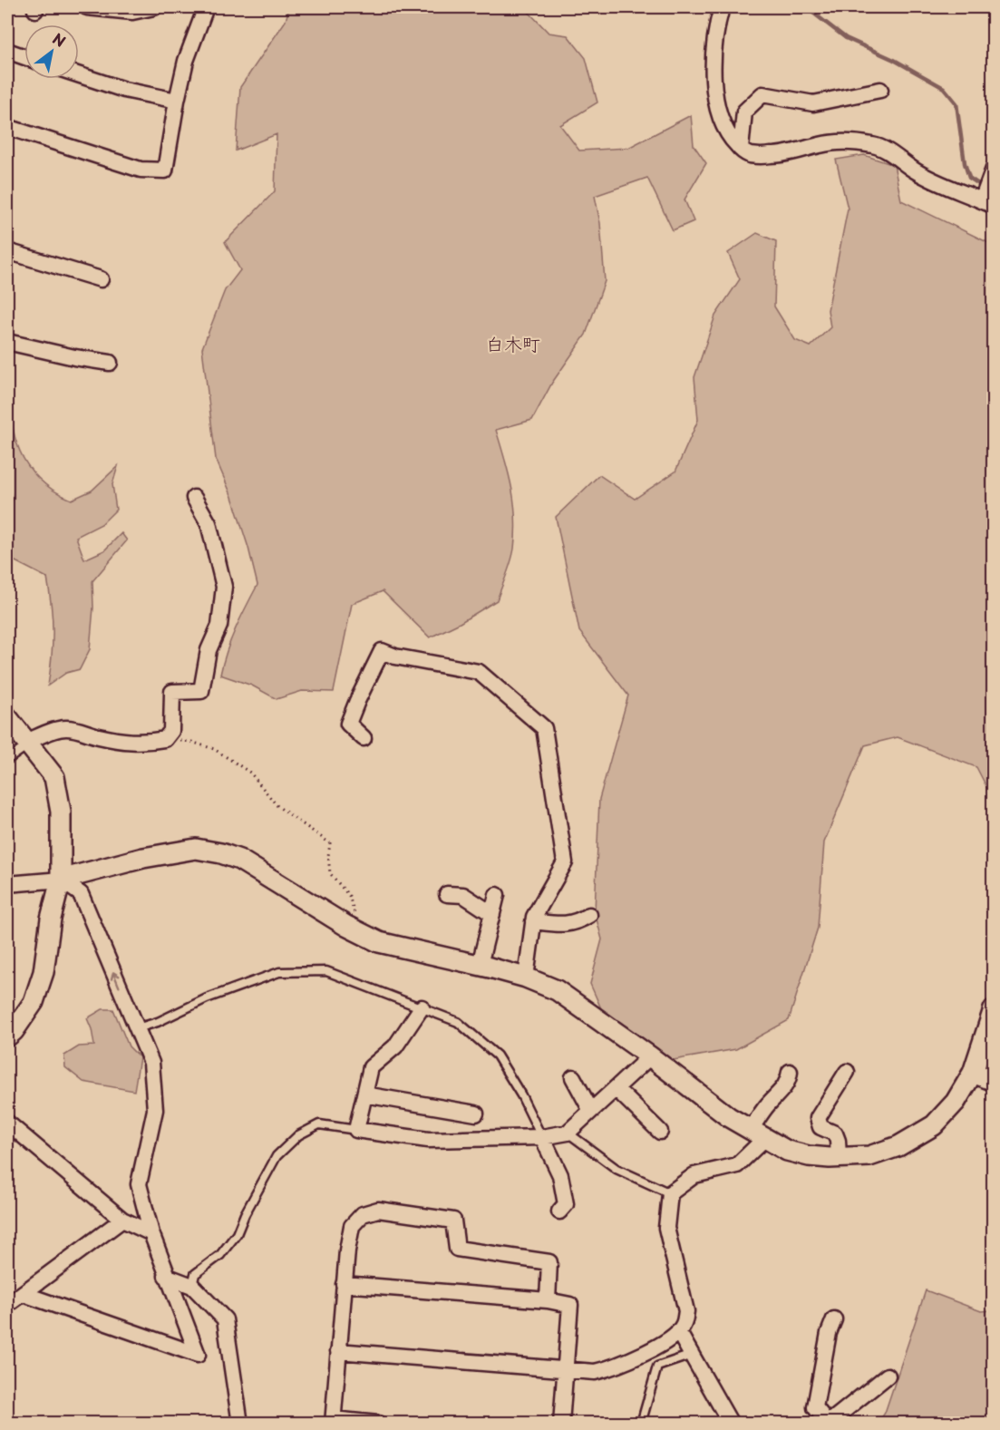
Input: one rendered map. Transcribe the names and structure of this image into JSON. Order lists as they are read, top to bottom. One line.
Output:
{"districts":["白木町"],"north":"top right"}
